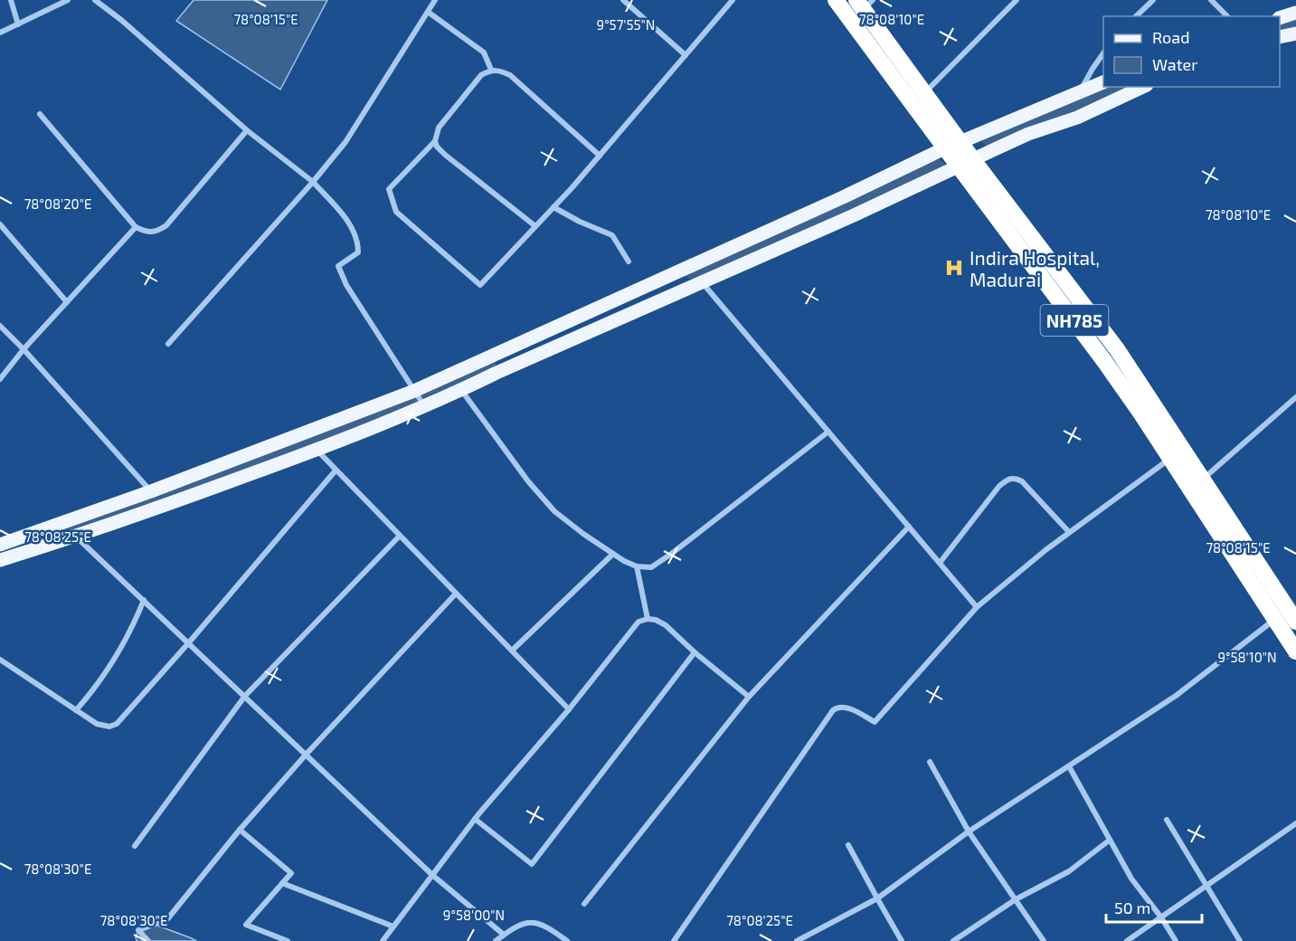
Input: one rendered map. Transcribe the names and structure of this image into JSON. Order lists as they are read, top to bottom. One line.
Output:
{"streets":{"highway":["NH785"]},"places":{"hospital":["Indira Hospital, Madurai"]},"legend":["Road","Water"],"scale_bar":"50 m","coordinates":["78°08'15\"E","78°08'10\"E","9°57'55\"N","78°08'20\"E","78°08'25\"E","9°58'10\"N","78°08'30\"E","9°58'00\"N"]}
